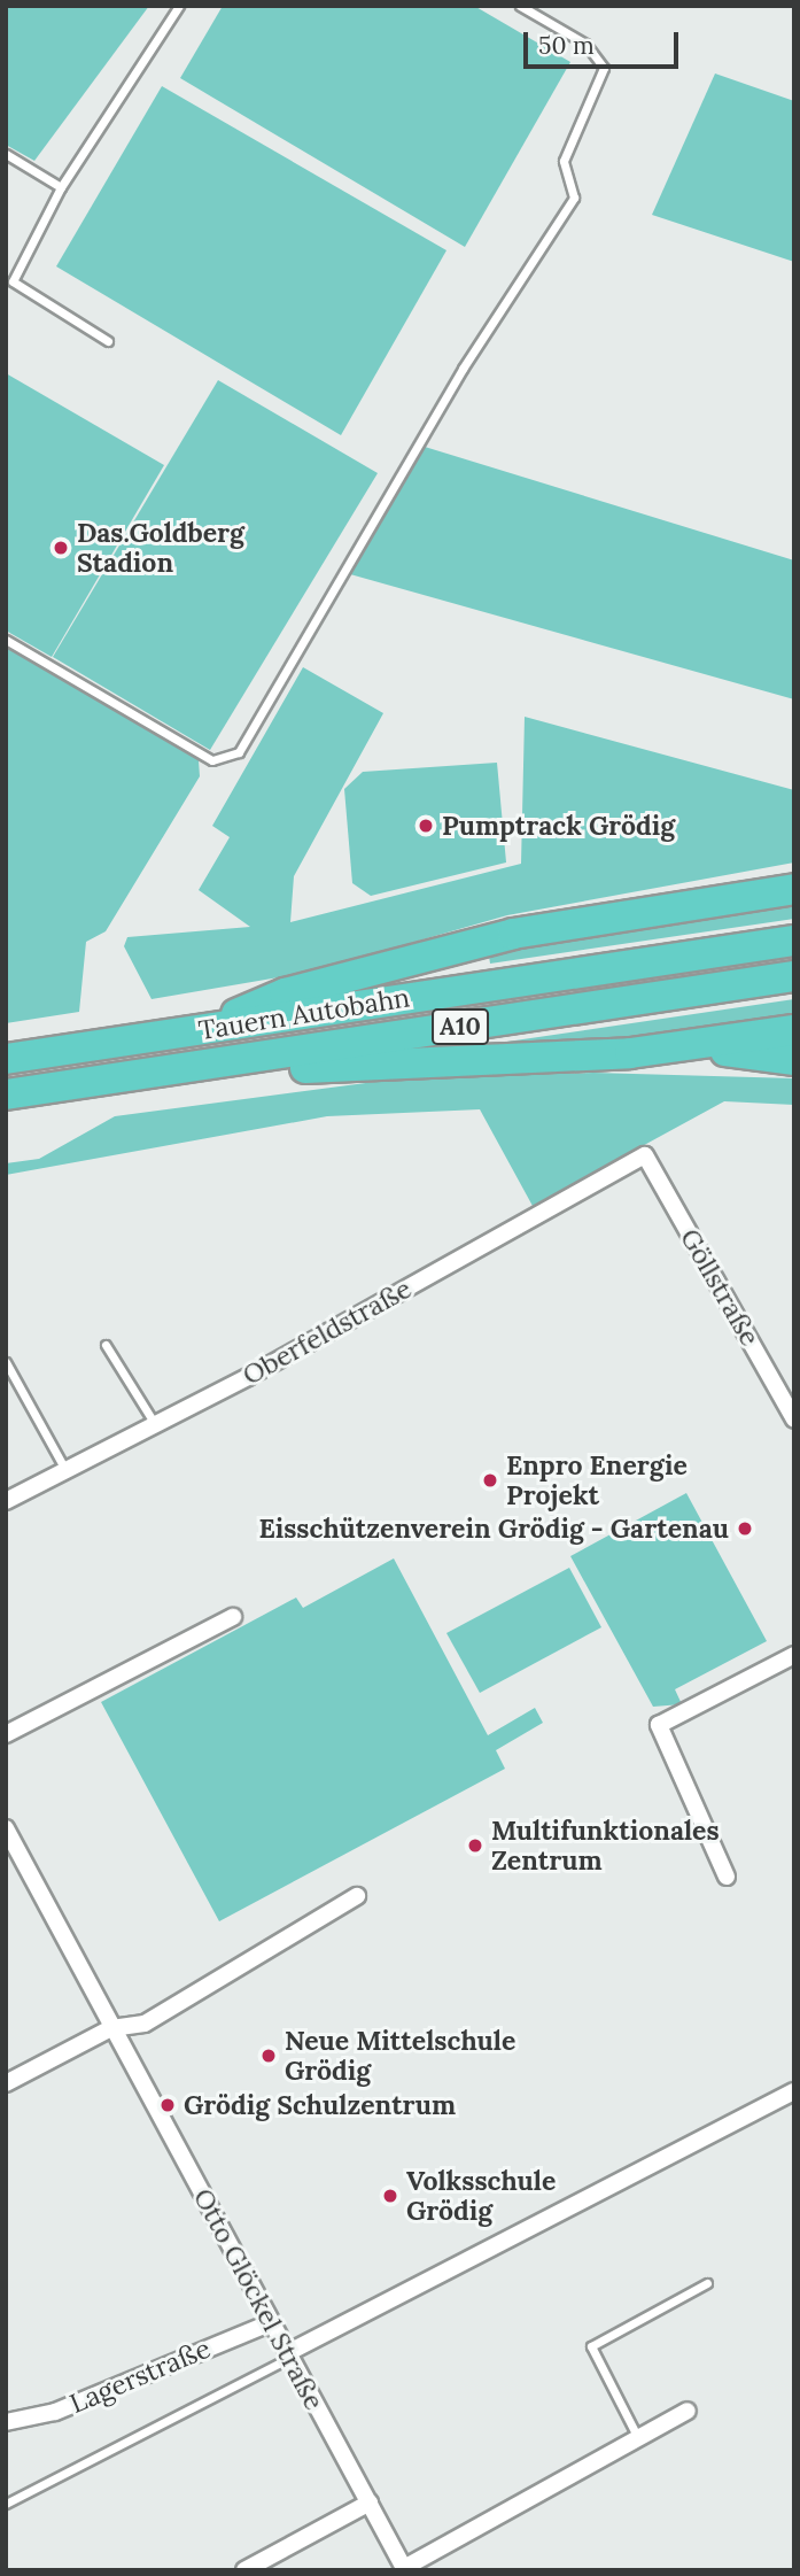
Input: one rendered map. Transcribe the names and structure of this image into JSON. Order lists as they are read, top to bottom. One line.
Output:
{"streets":{"highway":["Tauern Autobahn","A10"],"street":["Göllstraße","Oberfeldstraße","Otto Glöckel Straße","Lagerstraße"]},"crossings":[["Göllstraße","Oberfeldstraße"],["Otto Glöckel Straße","Lagerstraße"]],"places":["Das.Goldberg Stadion","Pumptrack Grödig","Enpro Energie Projekt","Eisschützenverein Grödig - Gartenau","Multifunktionales Zentrum","Neue Mittelschule Grödig","Grödig Schulzentrum","Volksschule Grödig"],"scale_bar":"50 m"}
